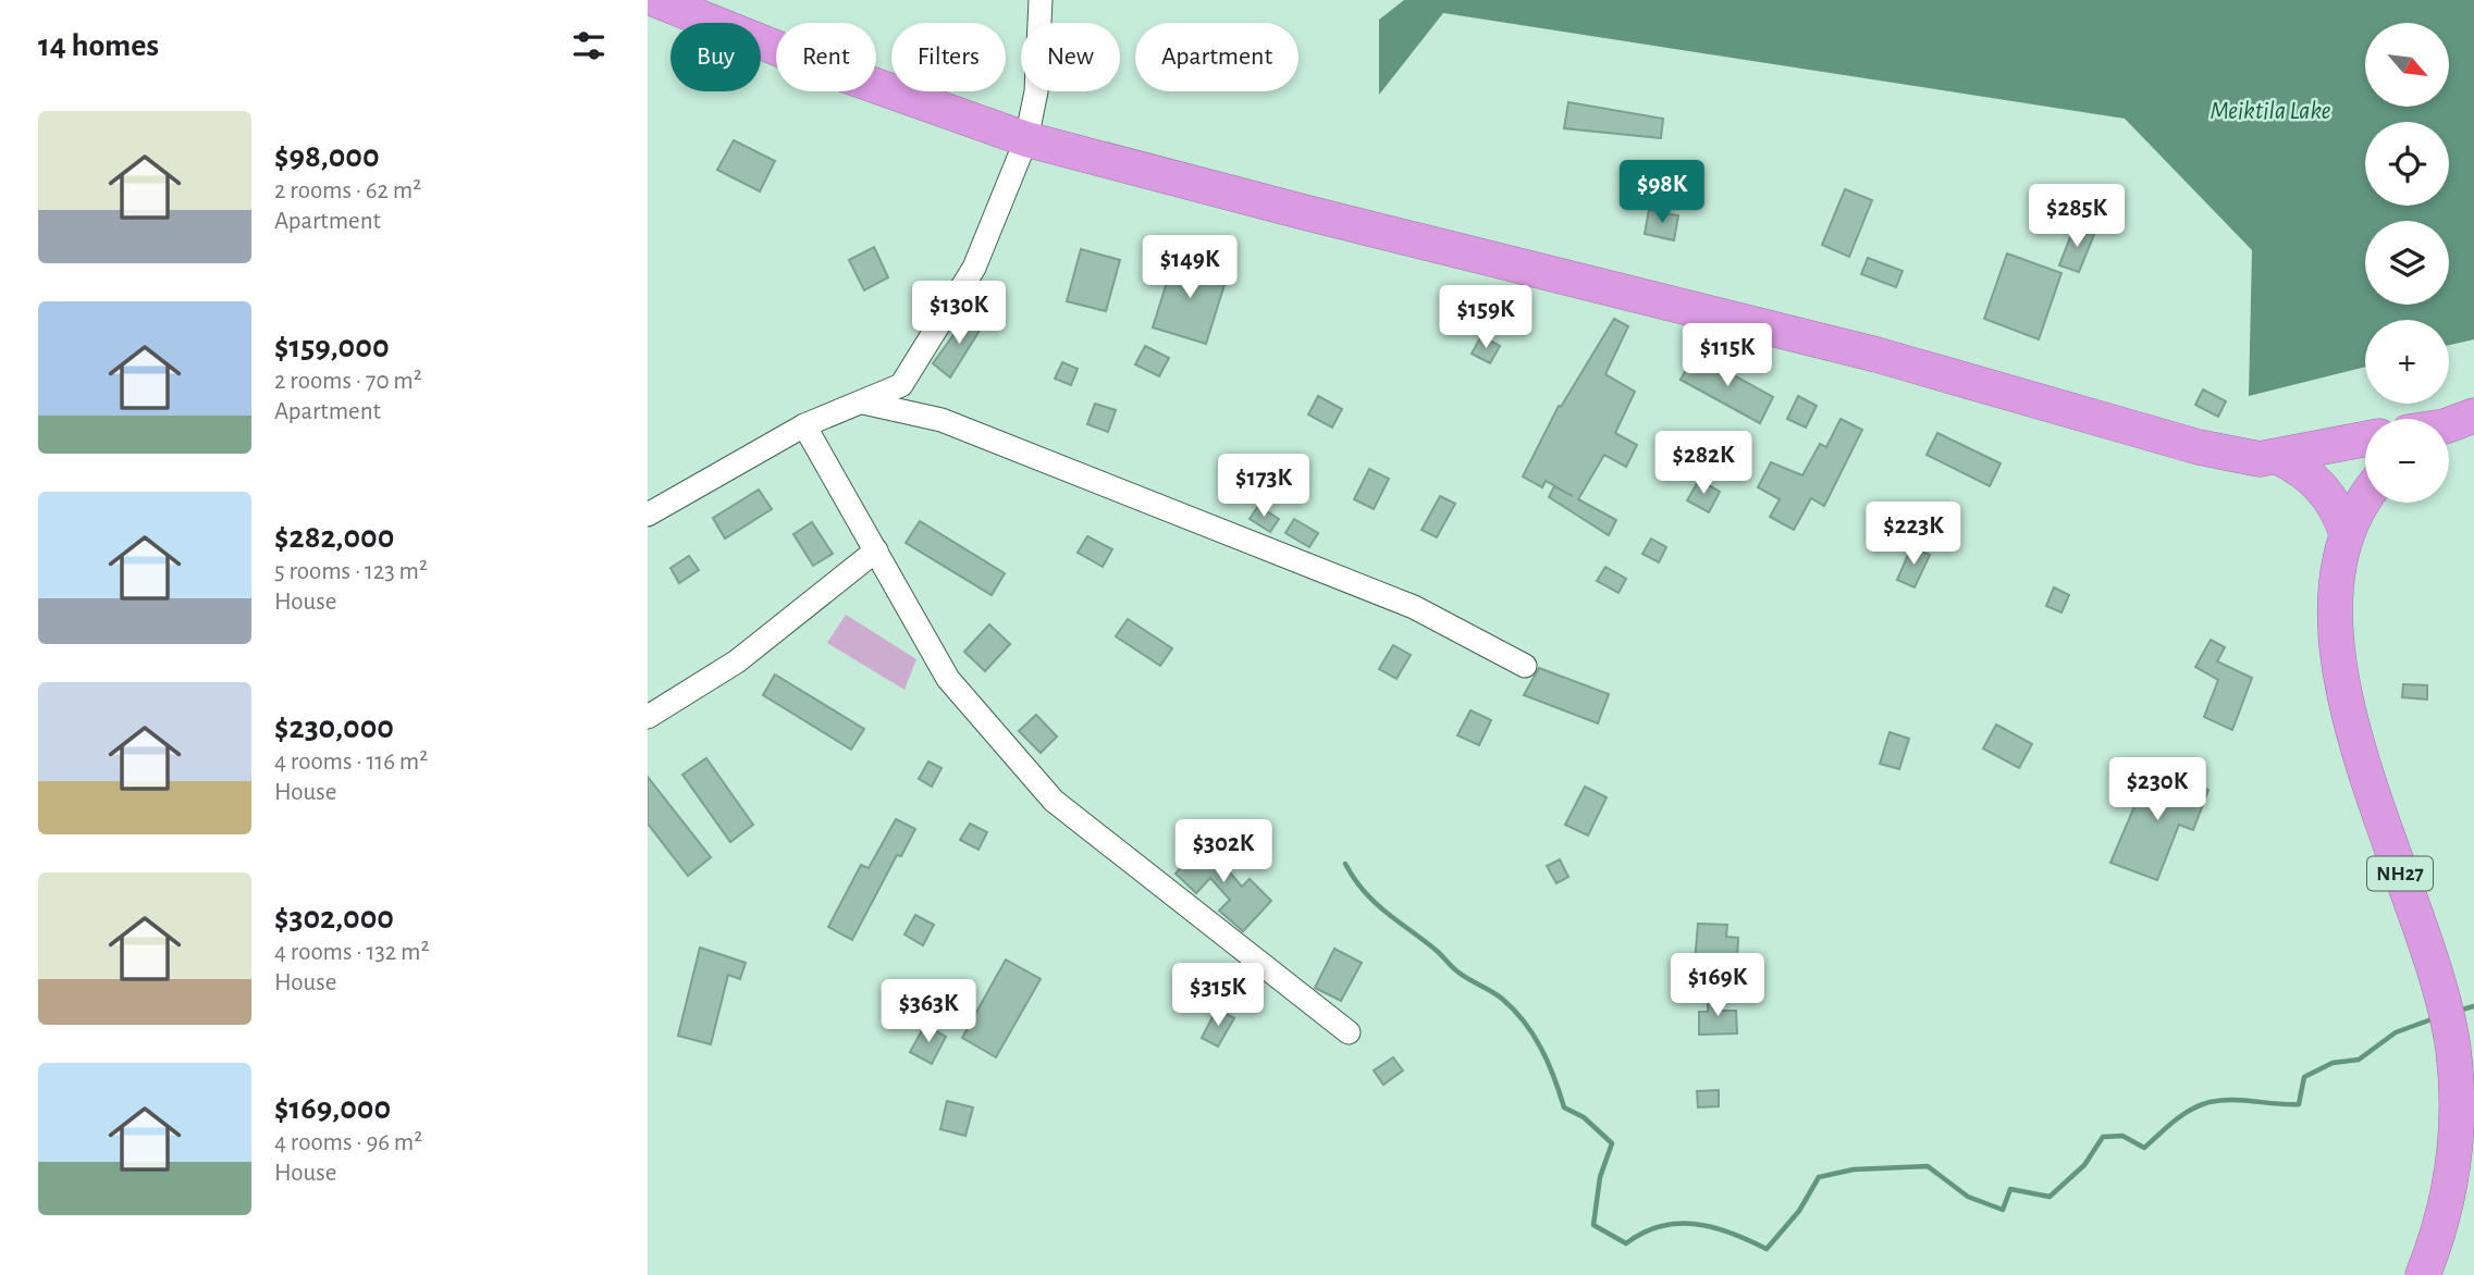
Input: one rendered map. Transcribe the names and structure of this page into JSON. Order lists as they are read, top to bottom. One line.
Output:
{"streets":{"highway":["NH27"]},"water":["Meiktila Lake"],"north":"bottom right","page":{"heading":"14 homes","map_buttons":["+","−"],"chip":["Buy","Rent","Filters","New","Apartment"],"list":[{"name":"$98,000","note":"2 rooms · 62 m² · Apartment"},{"name":"$159,000","note":"2 rooms · 70 m² · Apartment"},{"name":"$282,000","note":"5 rooms · 123 m² · House"},{"name":"$230,000","note":"4 rooms · 116 m² · House"},{"name":"$302,000","note":"4 rooms · 132 m² · House"},{"name":"$169,000","note":"4 rooms · 96 m² · House"}],"price":["$98K","$285K","$149K","$130K","$159K","$115K","$282K","$173K","$223K","$230K","$302K","$169K","$315K","$363K"]}}
